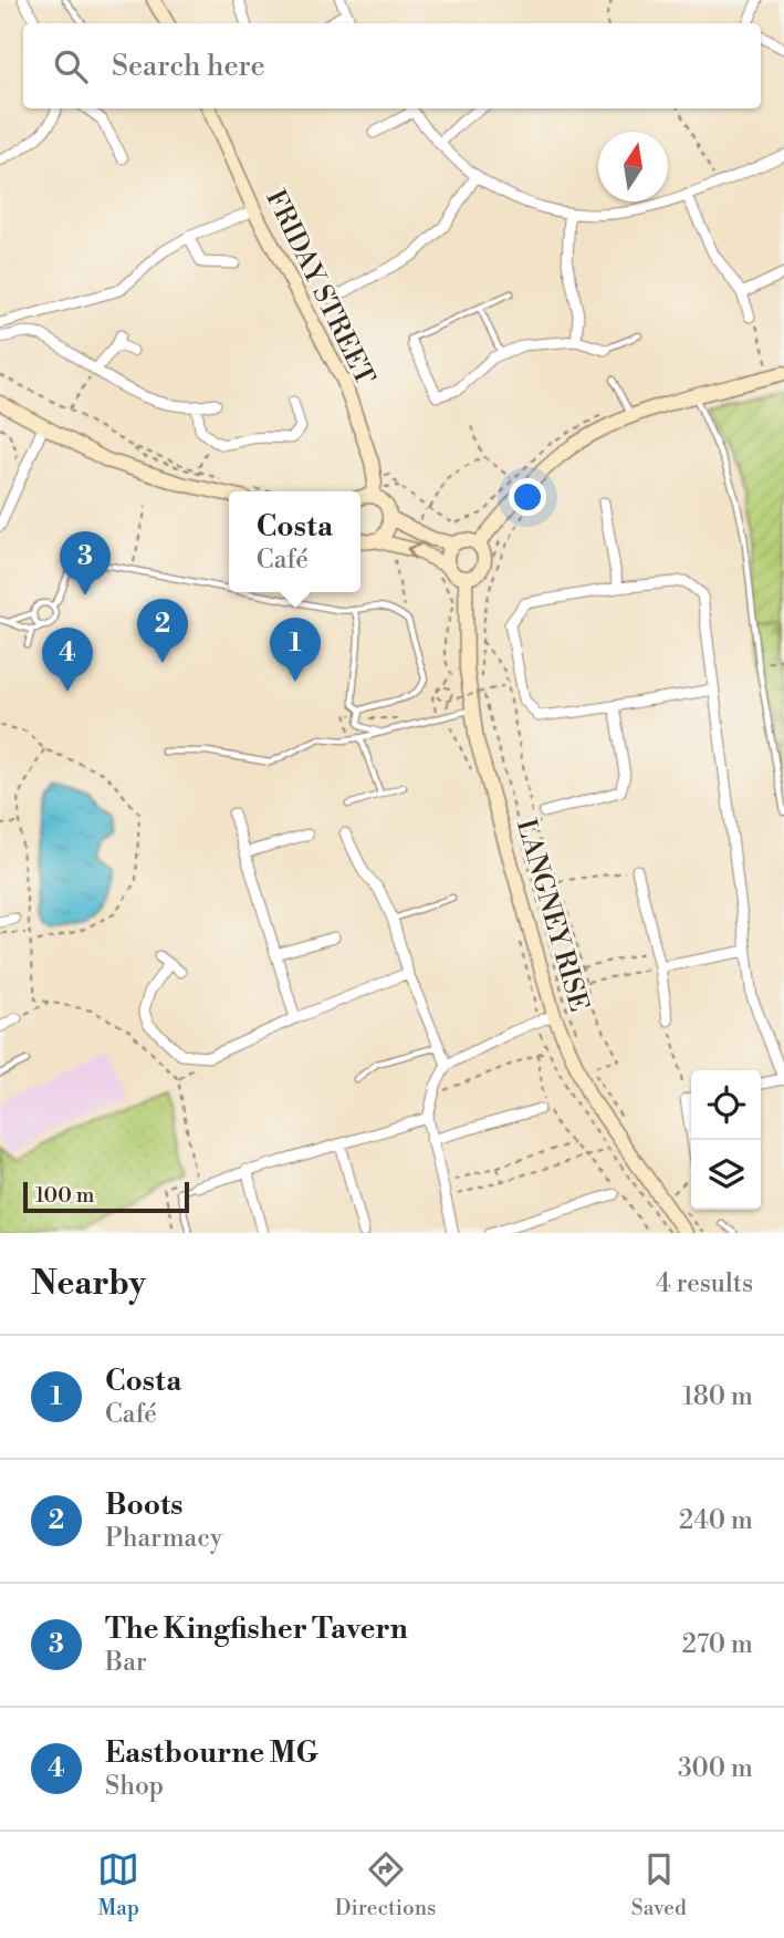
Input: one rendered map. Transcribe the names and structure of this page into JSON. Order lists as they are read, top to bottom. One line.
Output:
{"streets":{"main road":["FRIDAY STREET","LANGNEY RISE"]},"scale_bar":"100 m","north":"top","page":{"search":"Search here","popup":["Costa","Café"],"pins":["3","2","1","4"],"scale":"100 m","heading":["Nearby","4 results"],"list":[{"mark":"1","name":"Costa","note":"Café","value":"180 m"},{"mark":"2","name":"Boots","note":"Pharmacy","value":"240 m"},{"mark":"3","name":"The Kingfisher Tavern","note":"Bar","value":"270 m"},{"mark":"4","name":"Eastbourne MG","note":"Shop","value":"300 m"}],"nav":["Map","Directions","Saved"]}}
